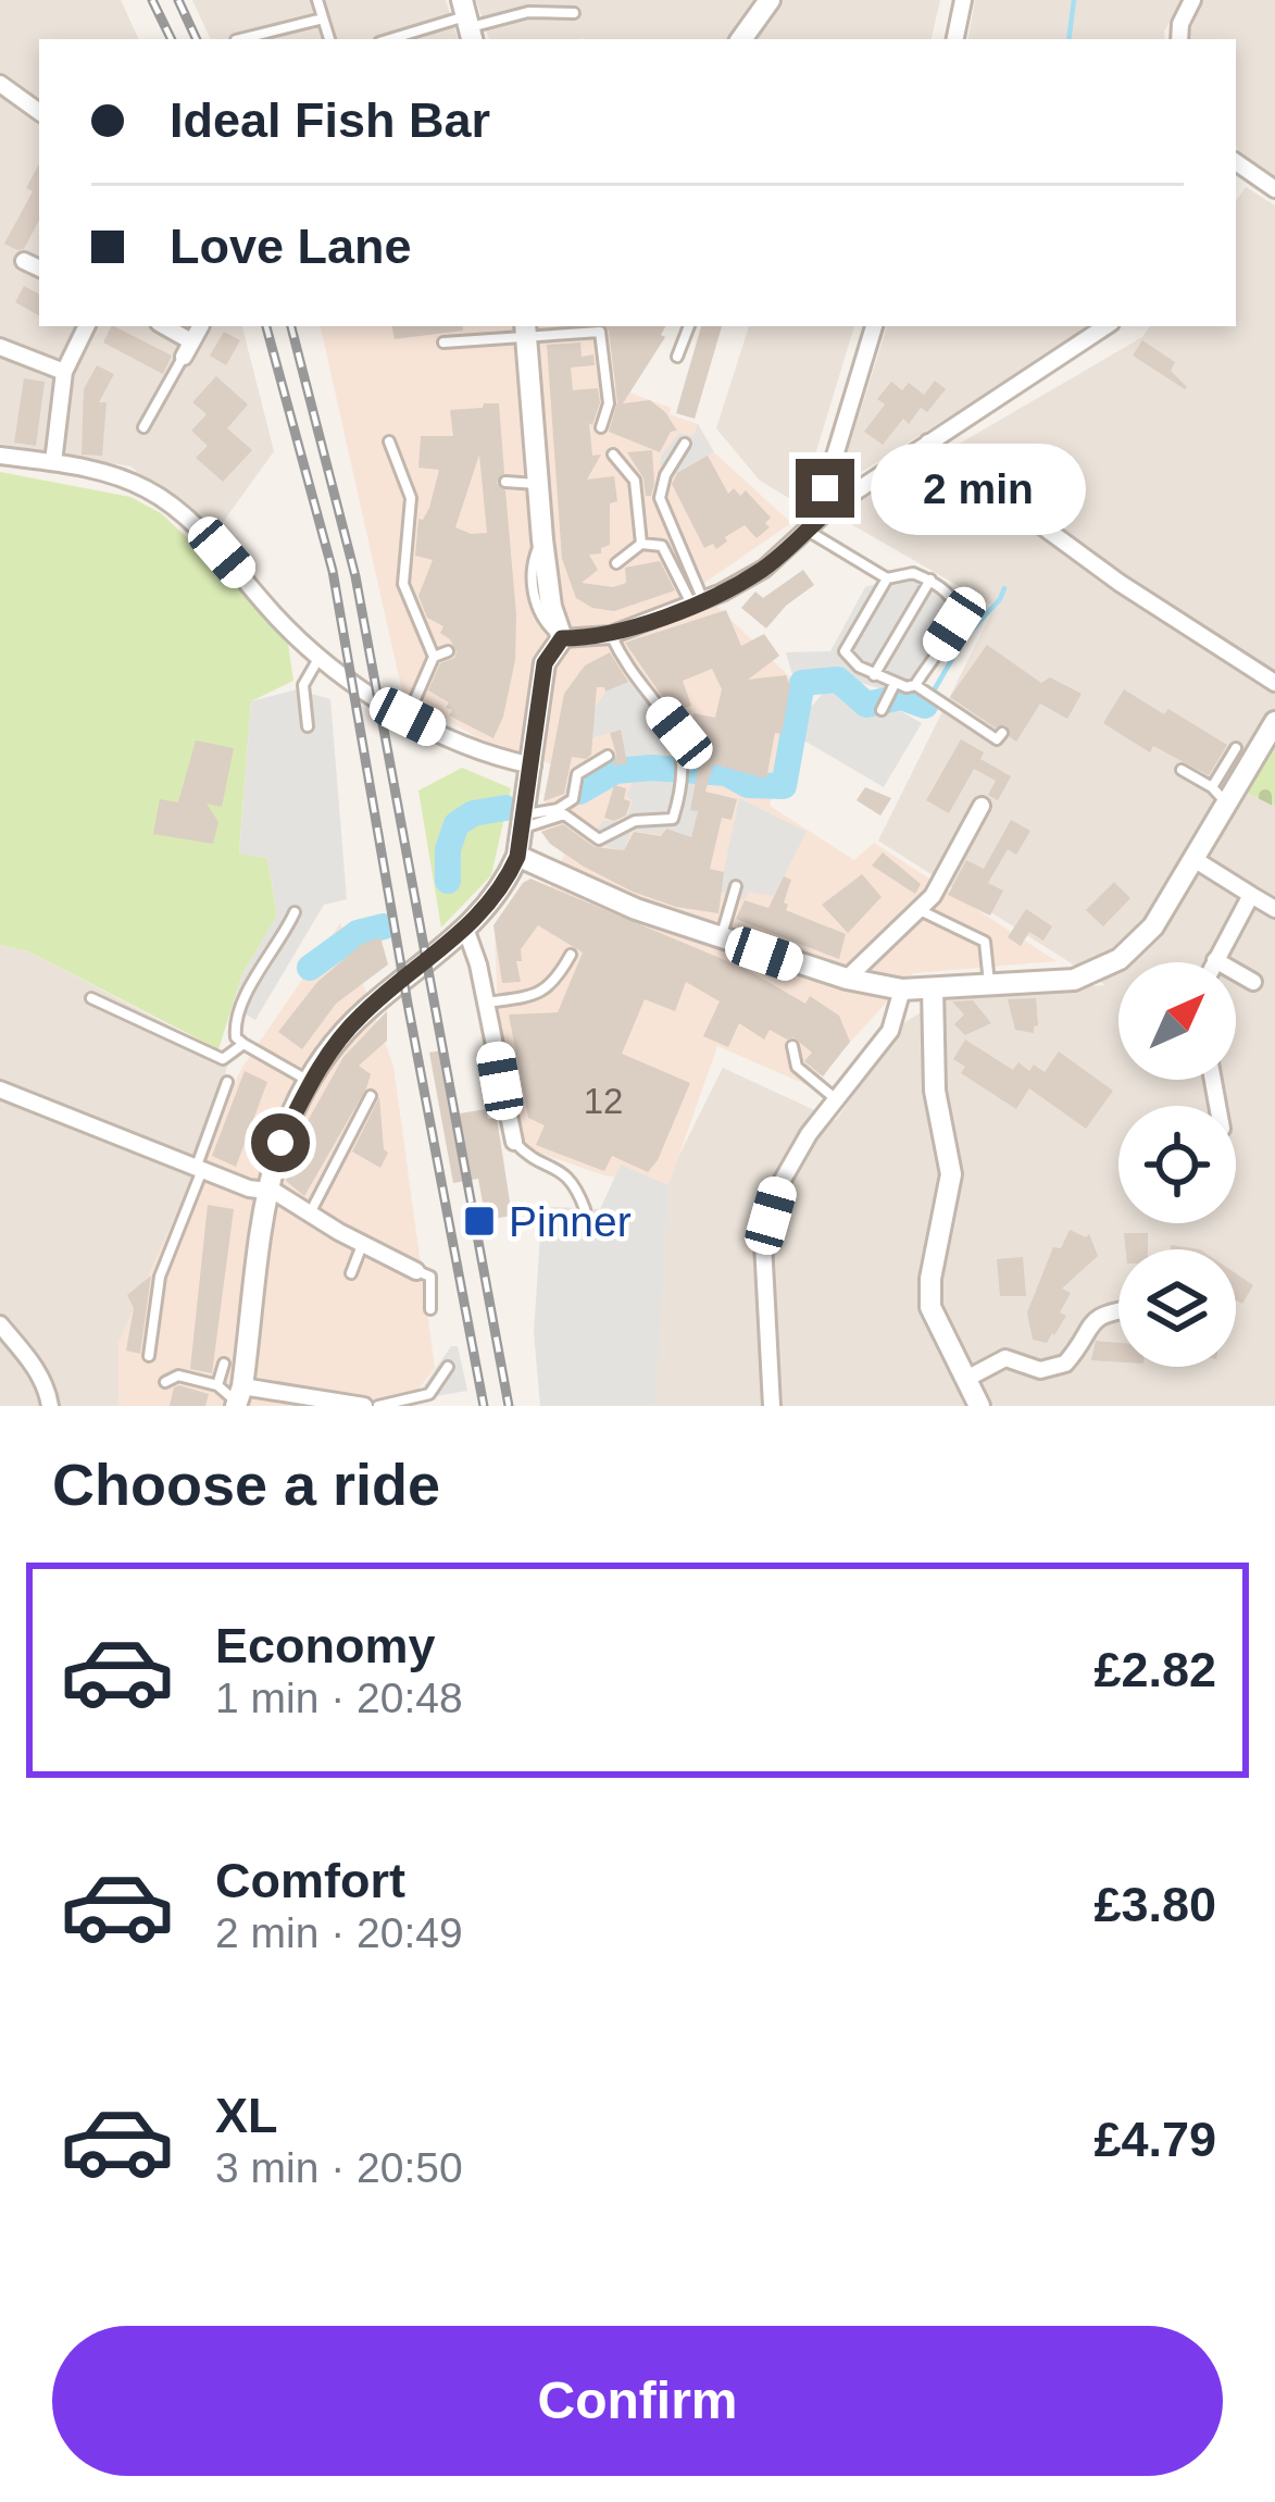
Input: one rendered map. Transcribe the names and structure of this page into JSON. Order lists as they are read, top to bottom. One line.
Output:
{"places":{"transit":["Pinner"]},"house_numbers":["12"],"north":"top right","page":{"banner":["Ideal Fish Bar","Love Lane"],"bubble":"2 min","heading":"Choose a ride","list":[{"name":"Economy","note":"1 min · 20:48","value":"£2.82"},{"name":"Comfort","note":"2 min · 20:49","value":"£3.80"},{"name":"XL","note":"3 min · 20:50","value":"£4.79"}],"buttons":"Confirm"}}
